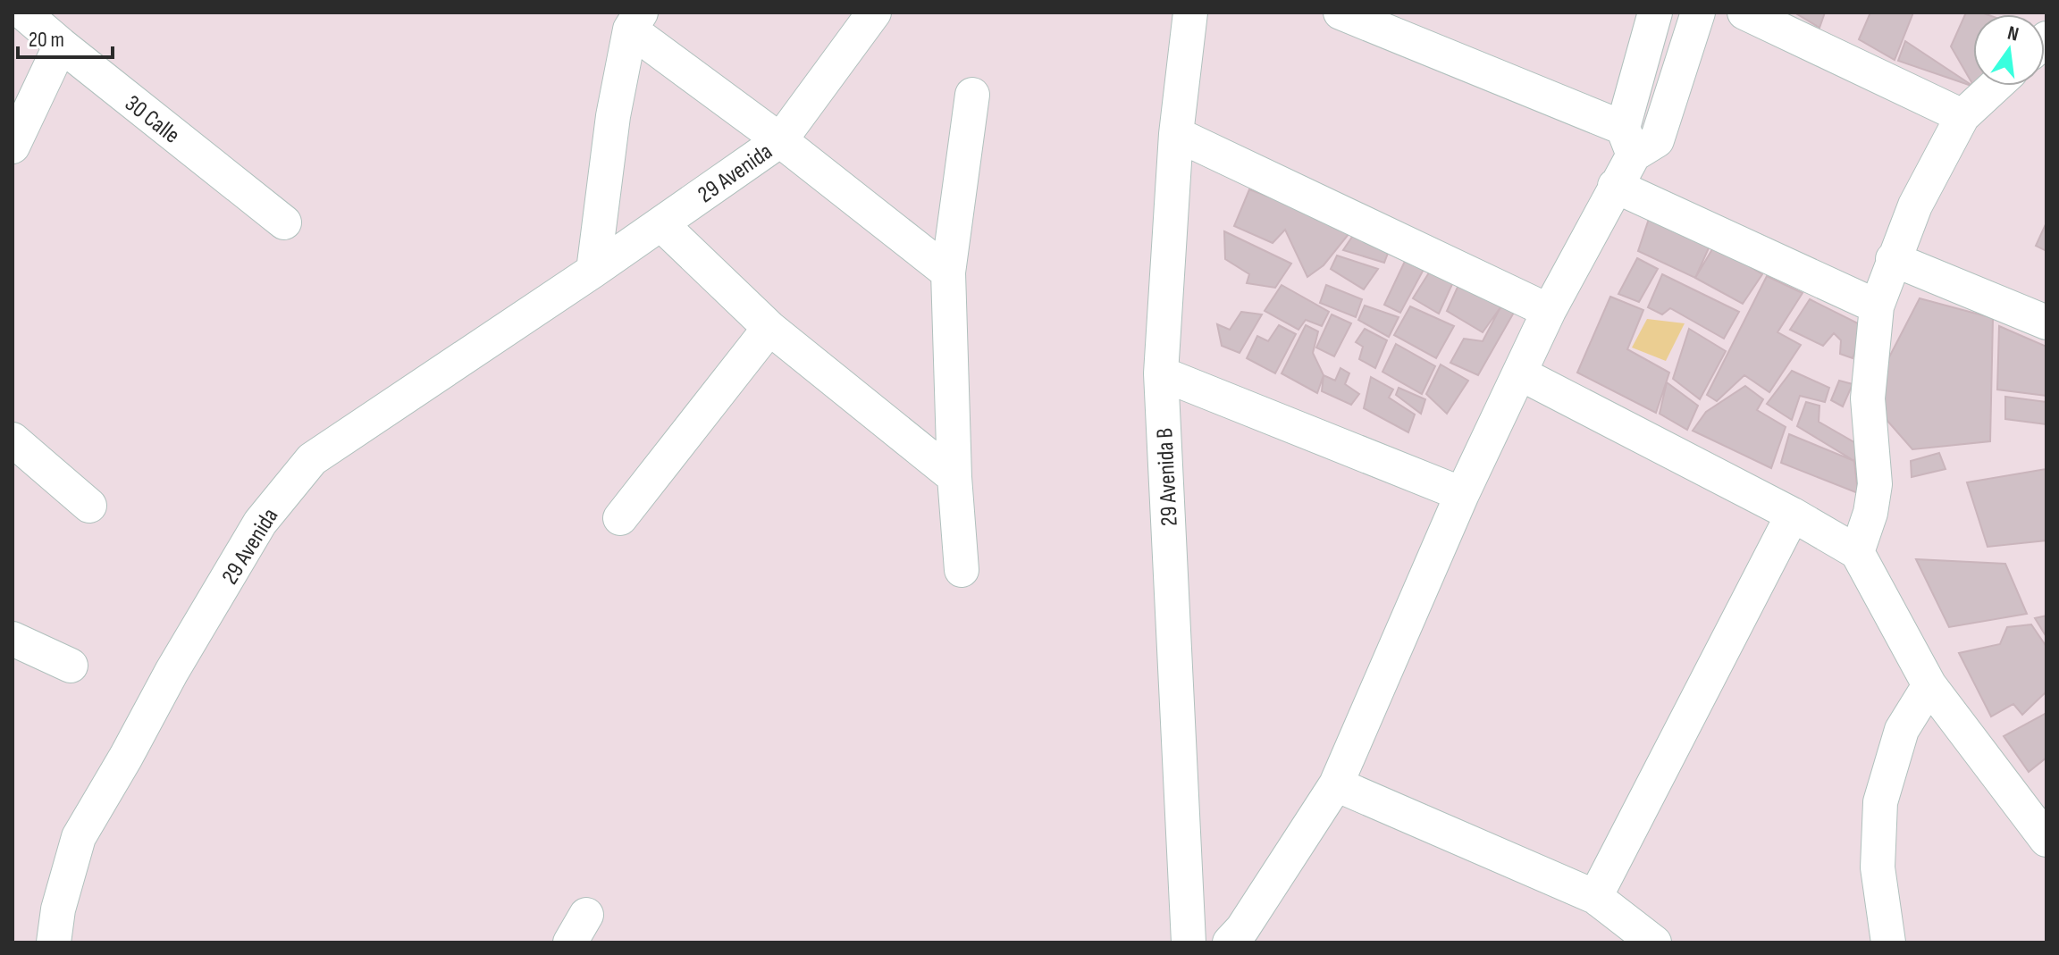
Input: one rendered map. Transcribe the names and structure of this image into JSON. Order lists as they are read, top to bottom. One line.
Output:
{"streets":{"street":["30 Calle","29 Avenida","29 Avenida B"]},"scale_bar":"20 m","north":"top"}
